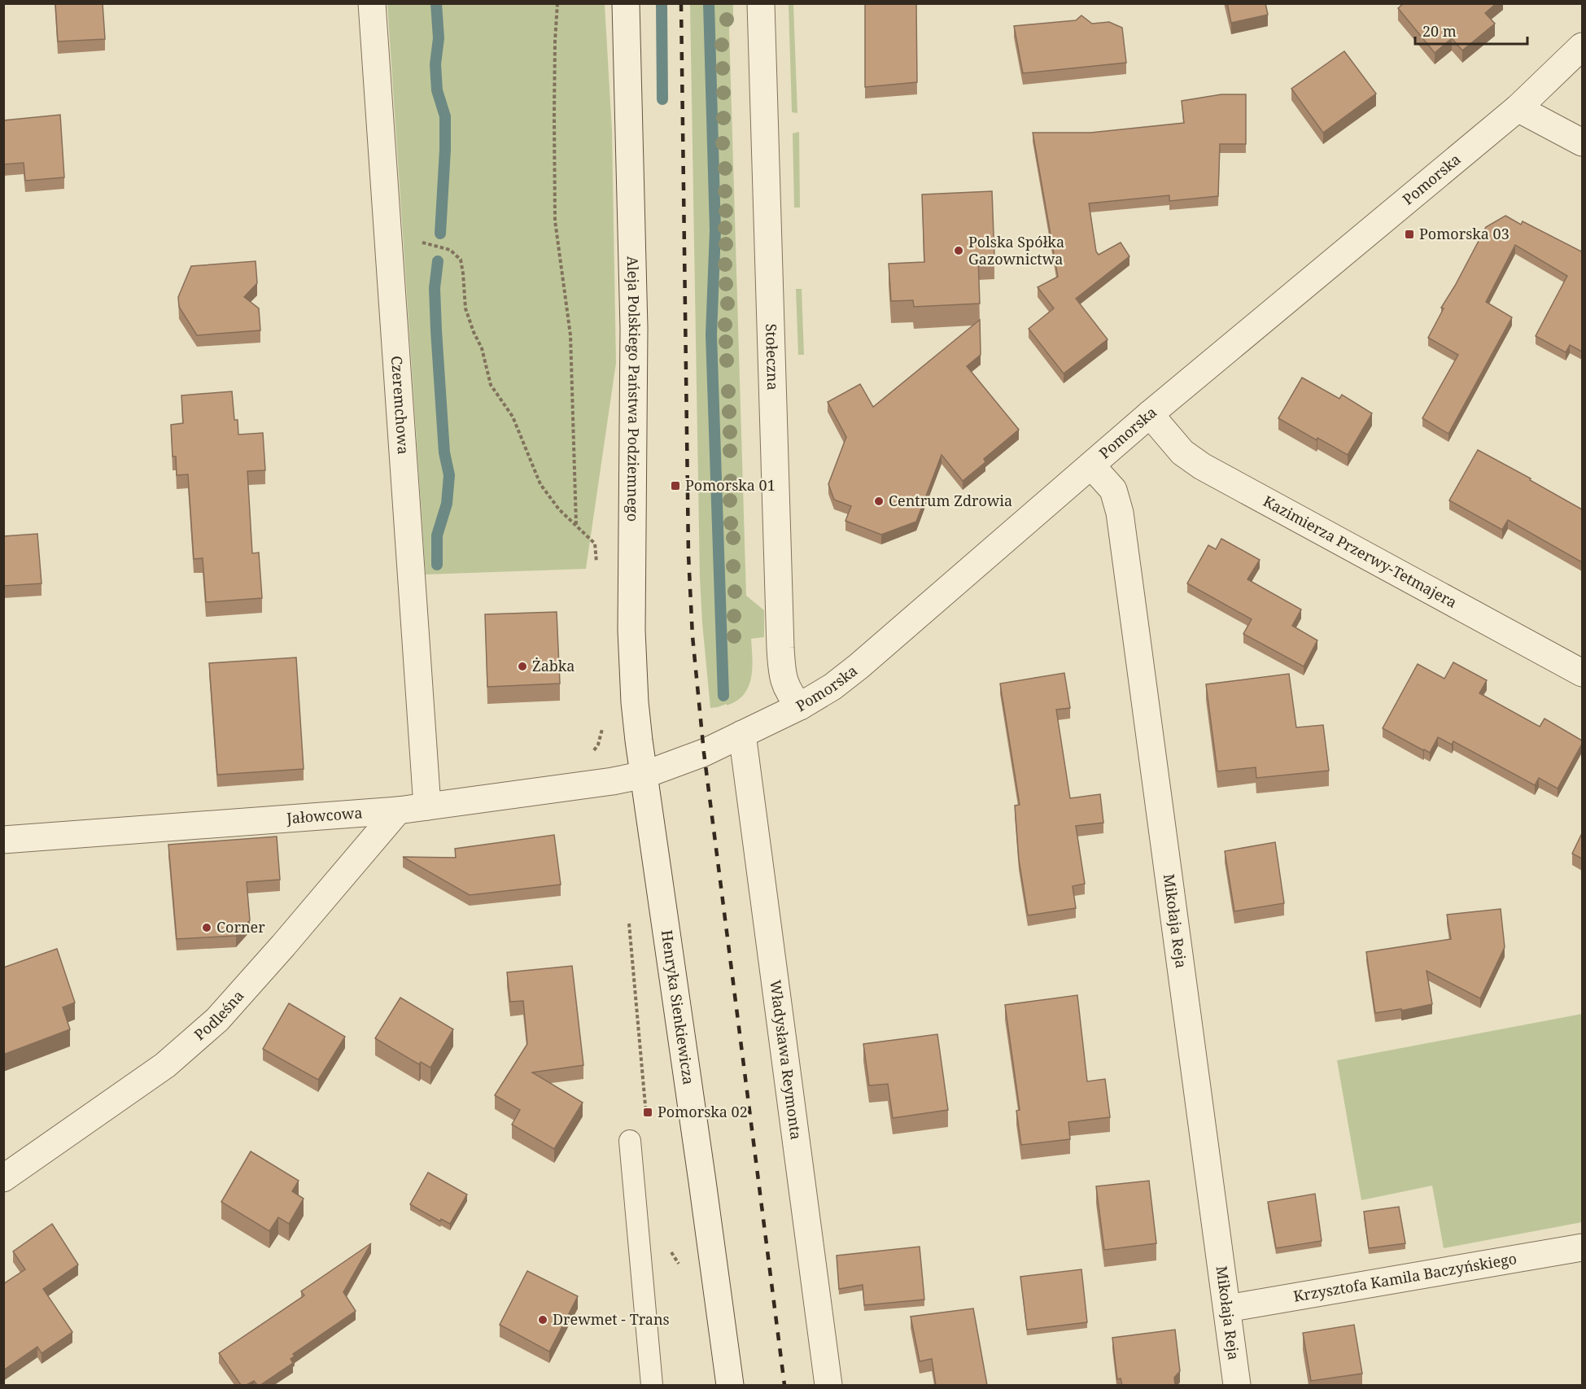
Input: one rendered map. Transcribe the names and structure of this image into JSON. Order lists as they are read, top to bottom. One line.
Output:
{"streets":{"street":["Pomorska","Stołeczna","Aleja Polskiego Państwa Podziemnego","Czeremchowa","Kazimierza Przerwy-Tetmajera","Jałowcowa","Mikołaja Reja","Henryka Sienkiewicza","Podleśna","Władysława Reymonta","Krzysztofa Kamila Baczyńskiego"]},"crossings":[["Pomorska","Stołeczna"],["Pomorska","Aleja Polskiego Państwa Podziemnego"],["Pomorska","Kazimierza Przerwy-Tetmajera"],["Pomorska","Jałowcowa"],["Pomorska","Mikołaja Reja"],["Pomorska","Henryka Sienkiewicza"],["Pomorska","Władysława Reymonta"],["Aleja Polskiego Państwa Podziemnego","Jałowcowa"],["Aleja Polskiego Państwa Podziemnego","Henryka Sienkiewicza"],["Czeremchowa","Jałowcowa"],["Jałowcowa","Henryka Sienkiewicza"],["Jałowcowa","Podleśna"],["Mikołaja Reja","Krzysztofa Kamila Baczyńskiego"]],"places":{"transit":["Pomorska 03","Pomorska 01","Pomorska 02"],"other":["Polska Spółka Gazownictwa","Centrum Zdrowia","Żabka","Corner","Drewmet - Trans"]},"scale_bar":"20 m"}
